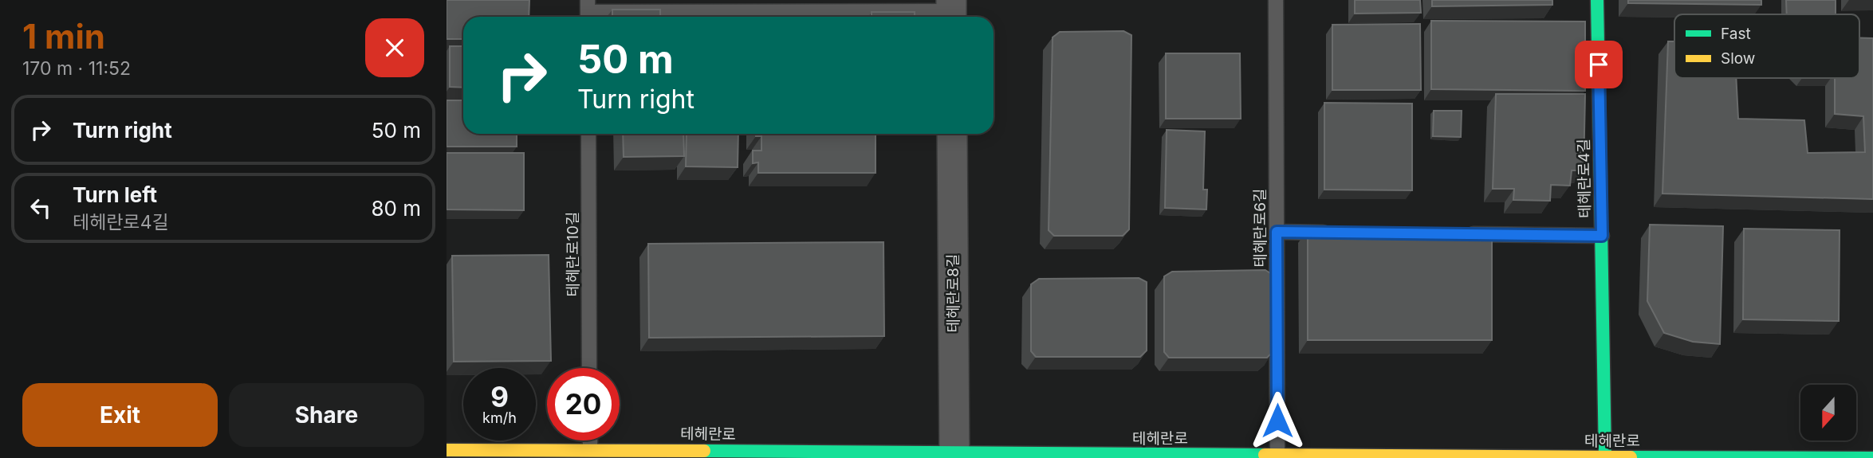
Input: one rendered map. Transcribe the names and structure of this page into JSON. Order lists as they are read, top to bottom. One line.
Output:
{"streets":{"main road":["테헤란로4길","테헤란로"],"street":["테헤란로8길"],"lane":["테헤란로6길","테헤란로10길"]},"crossings":[["테헤란로4길","테헤란로"],["테헤란로6길","테헤란로"],["테헤란로8길","테헤란로"]],"legend":["Fast","Slow"],"north":"bottom","page":{"heading":["1 min","170 m · 11:52"],"turn":["50 m","Turn right"],"list":[{"name":"Turn right","value":"50 m"},{"name":"Turn left","note":"테헤란로4길","value":"80 m"}],"speed":"9 km/h","limit":"20","buttons":["Exit","Share"]}}
